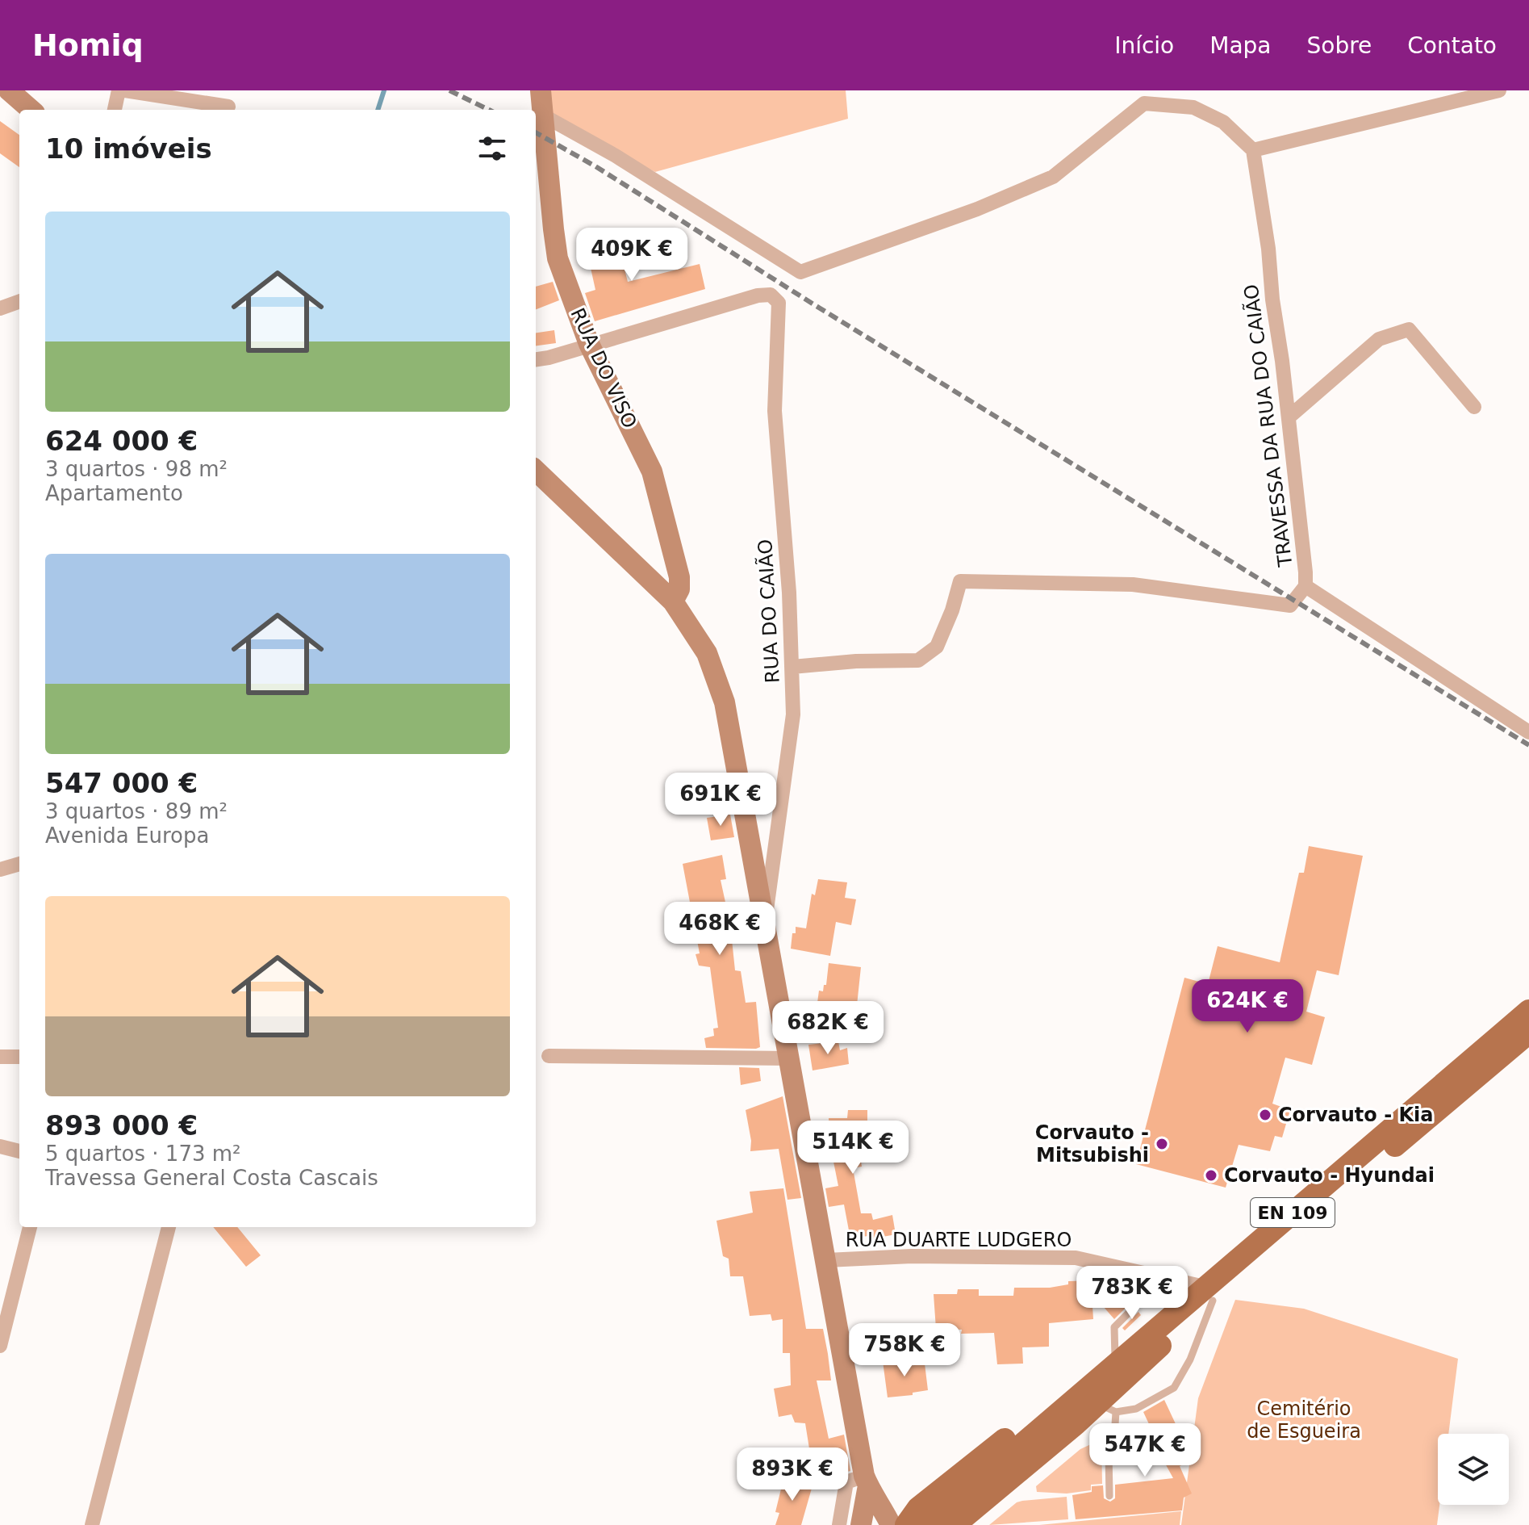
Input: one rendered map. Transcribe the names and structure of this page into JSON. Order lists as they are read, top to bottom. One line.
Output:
{"streets":{"main road":["RUA DO VISO","EN 109"],"street":["TRAVESSA DA RUA DO CAIÃO","RUA DO CAIÃO","RUA DUARTE LUDGERO"]},"crossings":[["RUA DO VISO","RUA DO CAIÃO"],["TRAVESSA DA RUA DO CAIÃO","RUA DO CAIÃO"],["EN 109","RUA DUARTE LUDGERO"]],"parks":["Cemitério de Esgueira"],"places":["Corvauto - Kia","Corvauto - Mitsubishi","Corvauto - Hyundai"],"page":{"header":"Homiq","nav":["Início","Mapa","Sobre","Contato"],"heading":"10 imóveis","list":[{"name":"624 000 €","note":"3 quartos · 98 m² · Apartamento"},{"name":"547 000 €","note":"3 quartos · 89 m² · Avenida Europa"},{"name":"893 000 €","note":"5 quartos · 173 m² · Travessa General Costa Cascais"}],"price":["409K €","691K €","468K €","624K €","682K €","514K €","783K €","758K €","547K €","893K €"]}}
